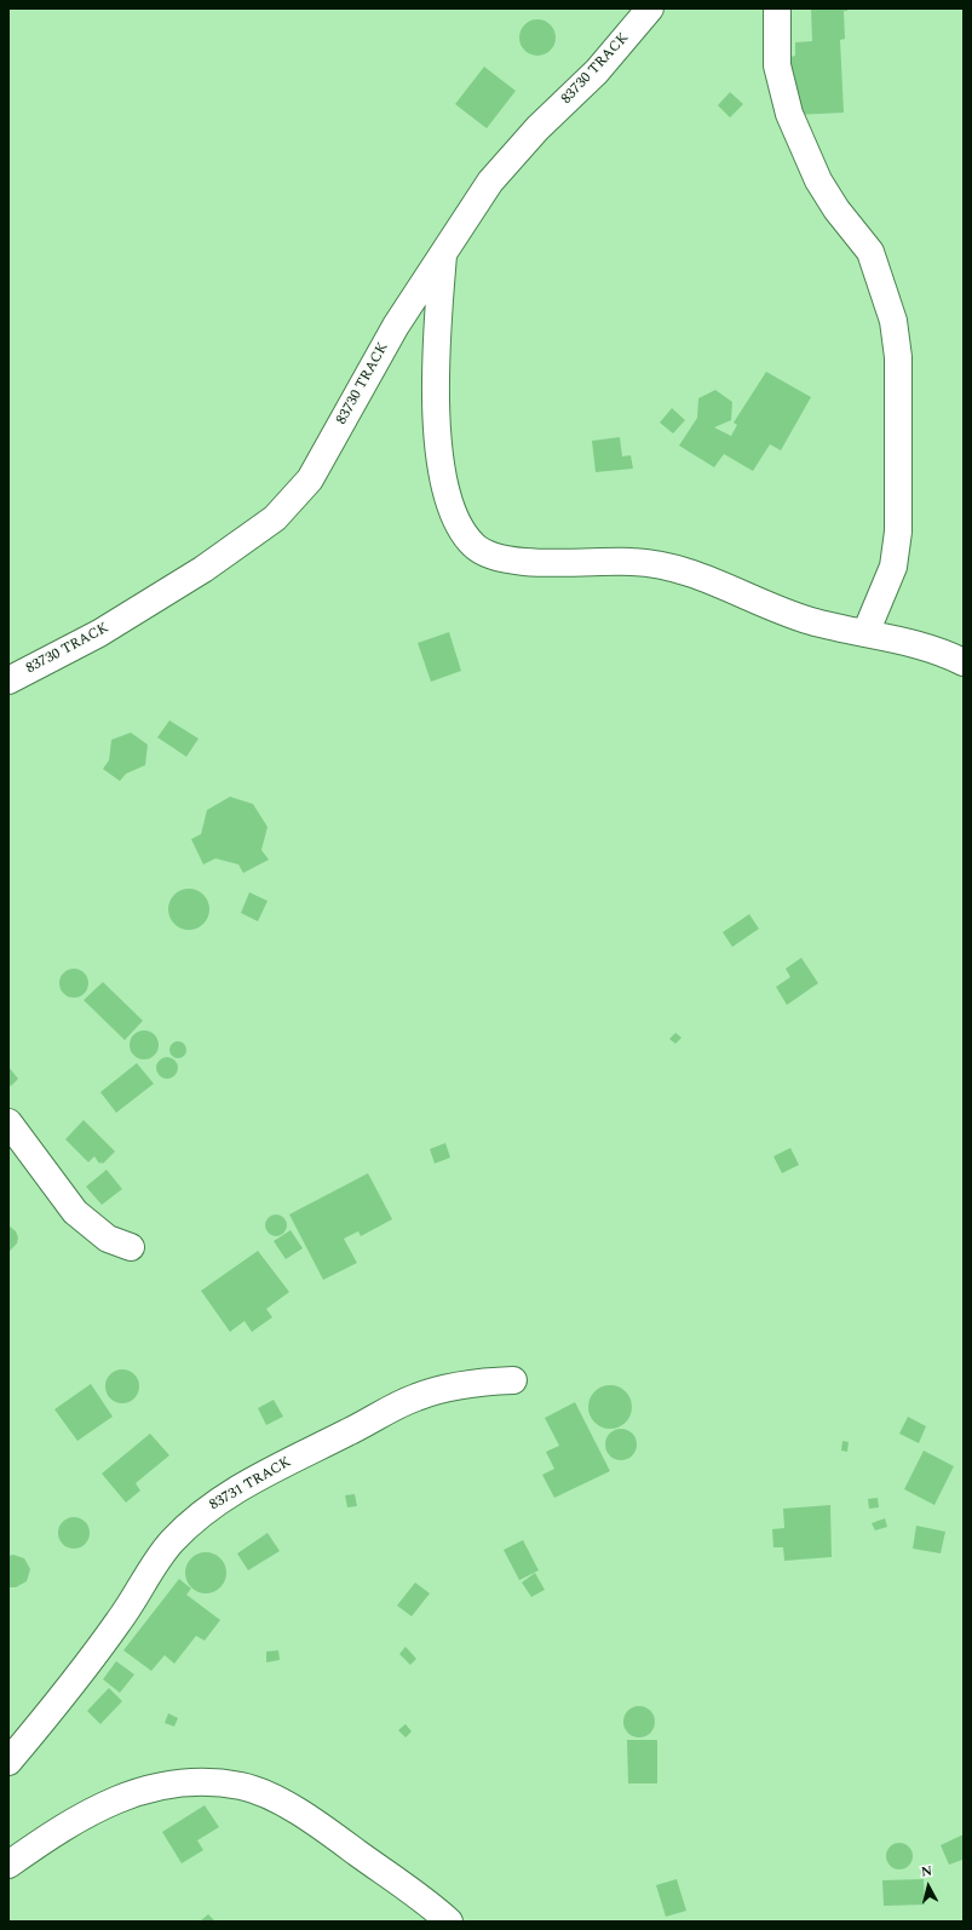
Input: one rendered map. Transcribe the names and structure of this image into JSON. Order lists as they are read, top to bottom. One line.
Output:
{"streets":{"street":["83730 TRACK","83731 TRACK"]},"north":"top"}
